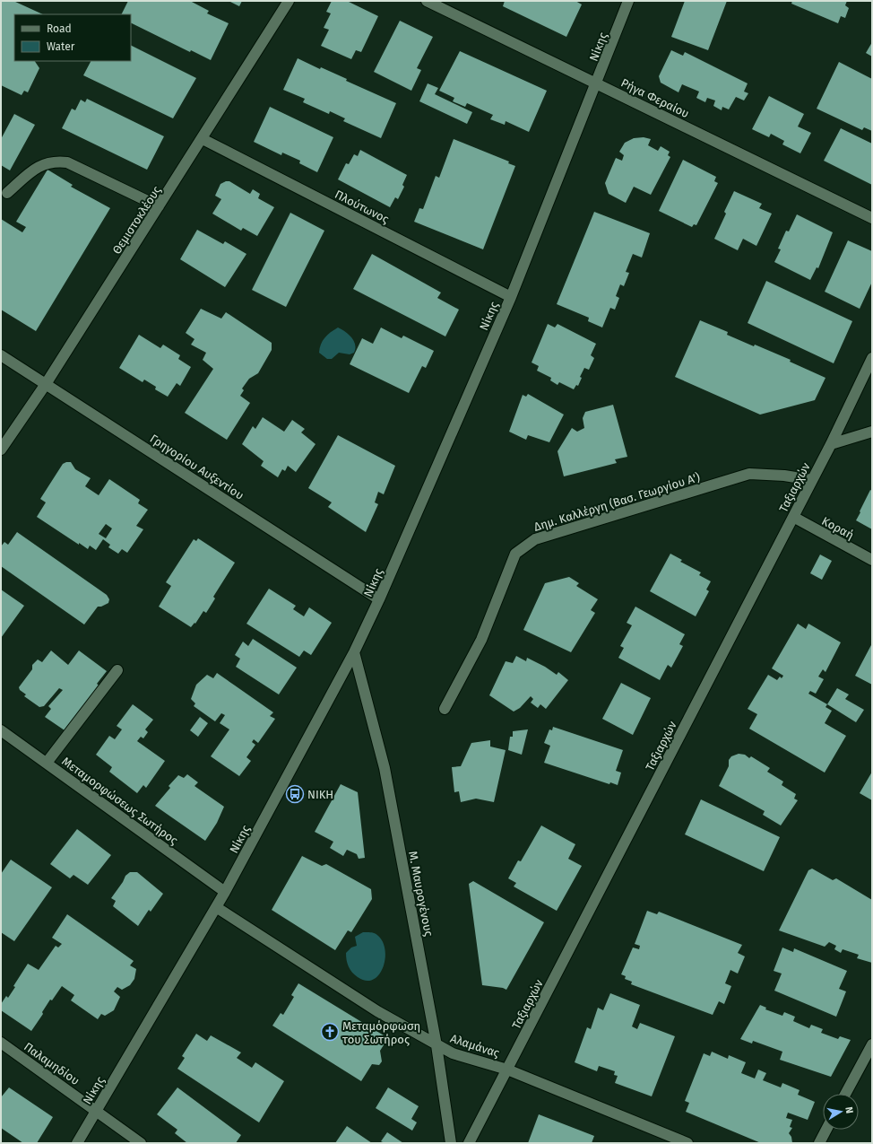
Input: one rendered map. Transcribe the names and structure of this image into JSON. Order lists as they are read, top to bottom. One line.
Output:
{"streets":{"street":["Νίκης","Ρήγα Φεραίου","Πλούτωνος","Θεμιστοκλέους","Γρηγορίου Αυξεντίου","Ταξιαρχών","Δημ. Καλλέργη (Βασ. Γεωργίου Α')","Κοραή","Μεταμορφώσεως Σωτήρος","Μ. Μαυρογένους","Αλαμάνας","Παλαμηδίου"]},"crossings":[["Νίκης","Ρήγα Φεραίου"],["Νίκης","Πλούτωνος"],["Νίκης","Γρηγορίου Αυξεντίου"],["Νίκης","Μεταμορφώσεως Σωτήρος"],["Νίκης","Μ. Μαυρογένους"],["Νίκης","Αλαμάνας"],["Νίκης","Παλαμηδίου"],["Πλούτωνος","Θεμιστοκλέους"],["Θεμιστοκλέους","Γρηγορίου Αυξεντίου"],["Ταξιαρχών","Δημ. Καλλέργη (Βασ. Γεωργίου Α')"],["Ταξιαρχών","Κοραή"],["Ταξιαρχών","Αλαμάνας"],["Μ. Μαυρογένους","Αλαμάνας"]],"places":{"bus stop":["ΝΙΚΗ"],"church":["Μεταμόρφωση του Σωτήρος"]},"legend":["Road","Water"],"north":"right"}
